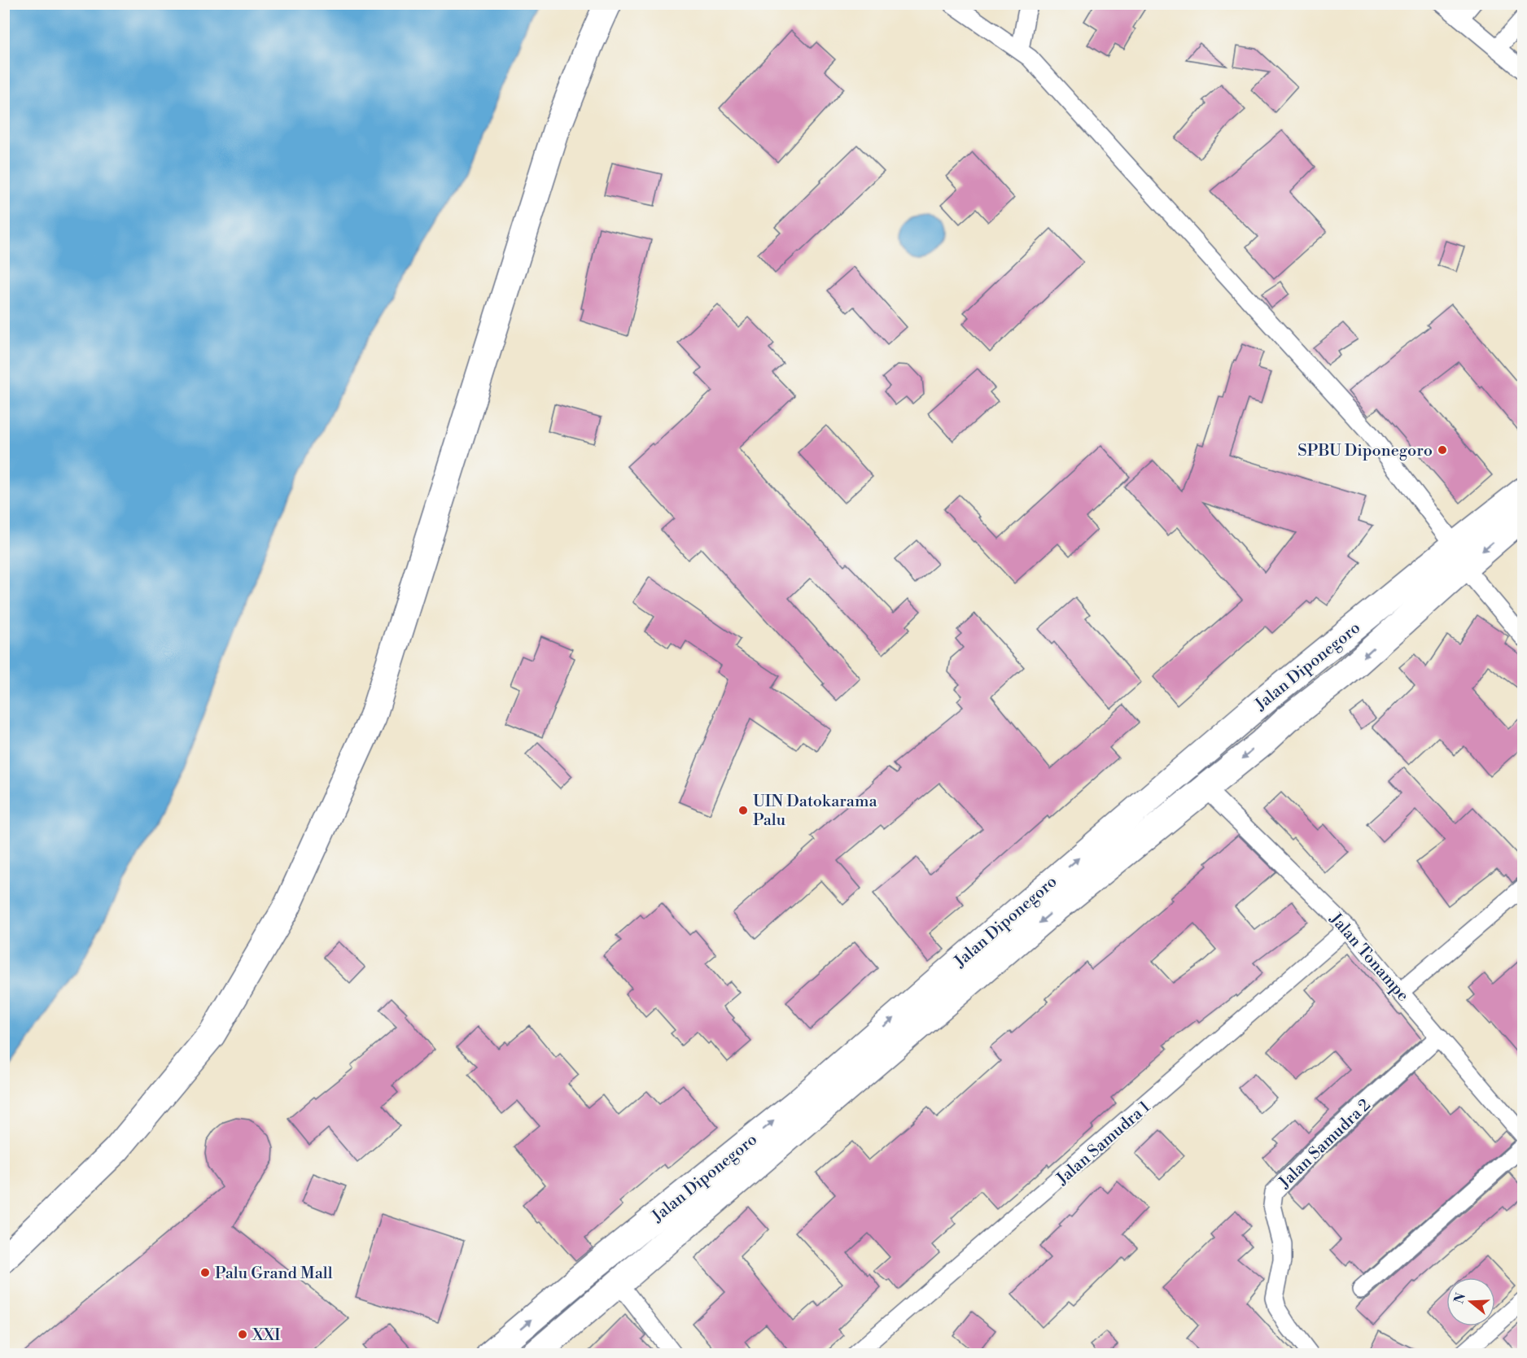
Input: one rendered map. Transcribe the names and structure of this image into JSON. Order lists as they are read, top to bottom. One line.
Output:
{"streets":{"main road":["Jalan Diponegoro"],"street":["Jalan Tonampe","Jalan Samudra 1","Jalan Samudra 2"]},"crossings":[["Jalan Diponegoro","Jalan Tonampe"],["Jalan Tonampe","Jalan Samudra 1"],["Jalan Tonampe","Jalan Samudra 2"]],"places":["SPBU Diponegoro","UIN Datokarama Palu","Palu Grand Mall","XXI"],"north":"left"}
